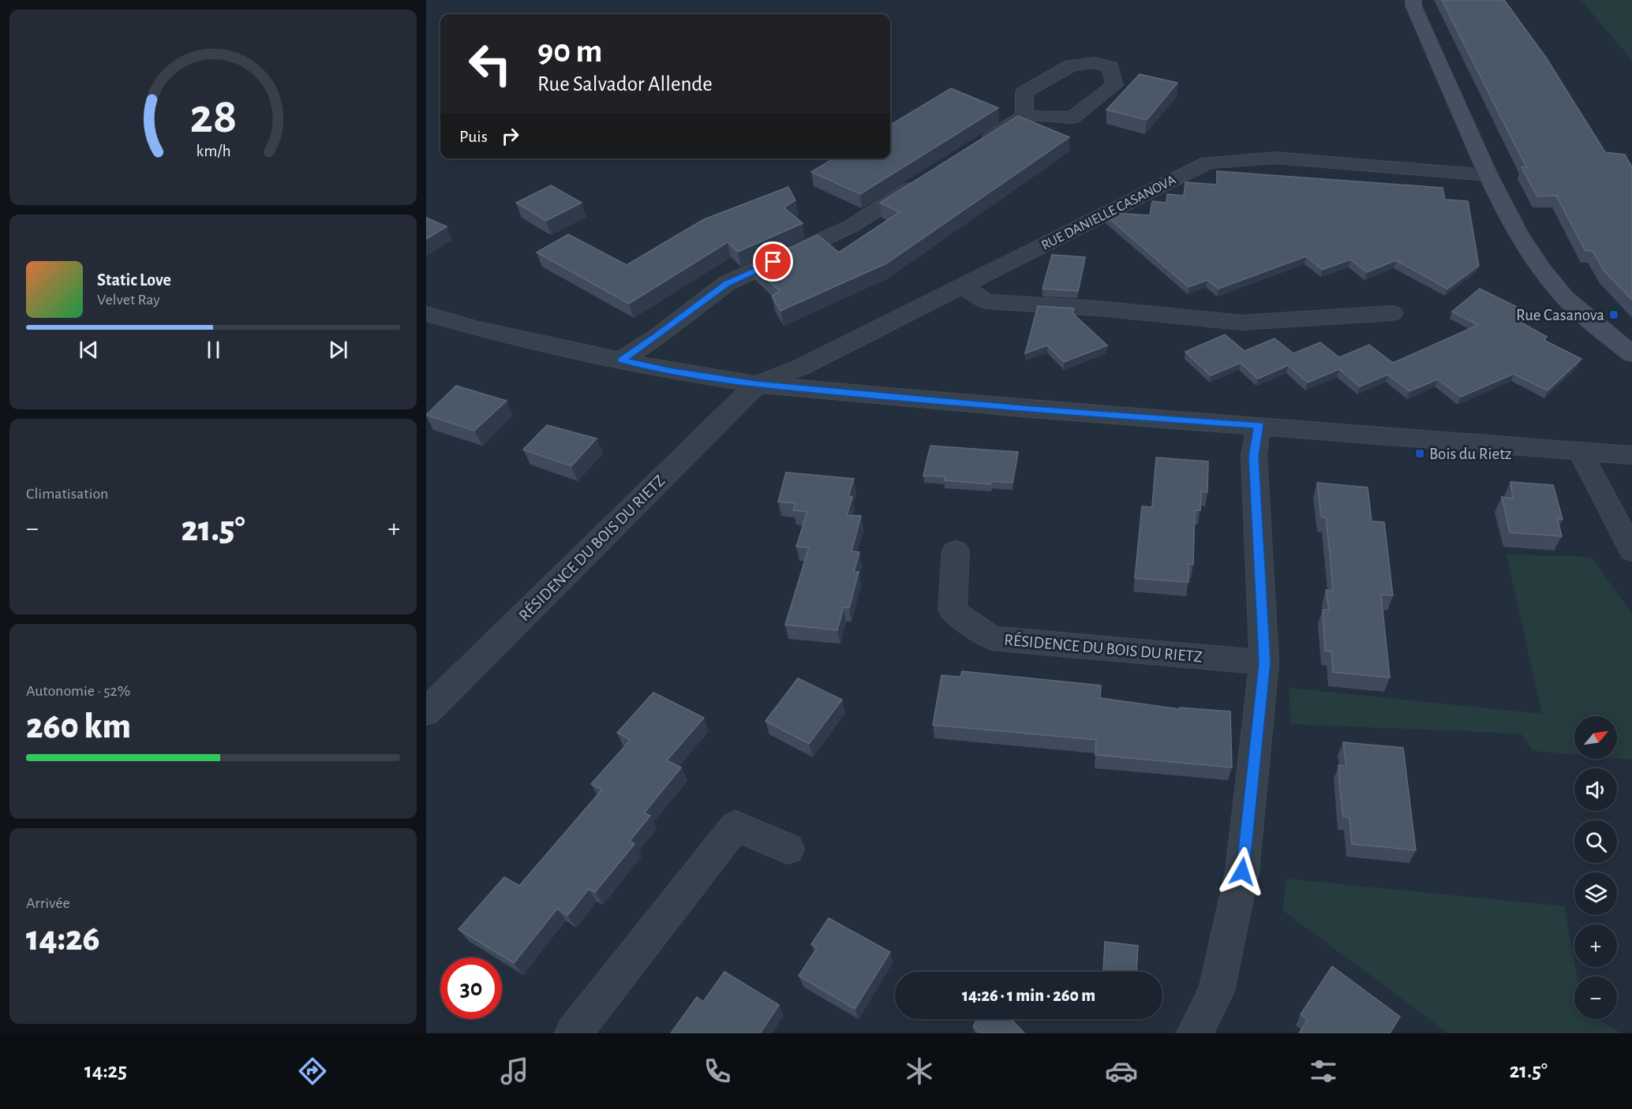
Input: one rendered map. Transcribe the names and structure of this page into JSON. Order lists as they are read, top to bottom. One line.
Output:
{"streets":{"street":["RUE DANIELLE CASANOVA","RÉSIDENCE DU BOIS DU RIETZ"]},"crossings":[["RUE DANIELLE CASANOVA","RÉSIDENCE DU BOIS DU RIETZ"]],"places":{"transit":["Rue Casanova","Bois du Rietz"]},"north":"top right","page":{"turn":["90 m","Rue Salvador Allende"],"then":"Puis","song":["Static Love","Velvet Ray"],"tile":["Climatisation",["Autonomie · 52%","260 km"],["Arrivée","14:26"]],"heat":["−","21.5°","+"],"map_buttons":["+","−"],"limit":"30","trip":"14:26 · 1 min · 260 m","tabs":["14:25","21.5°"],"gauge":["28","km/h"]}}
